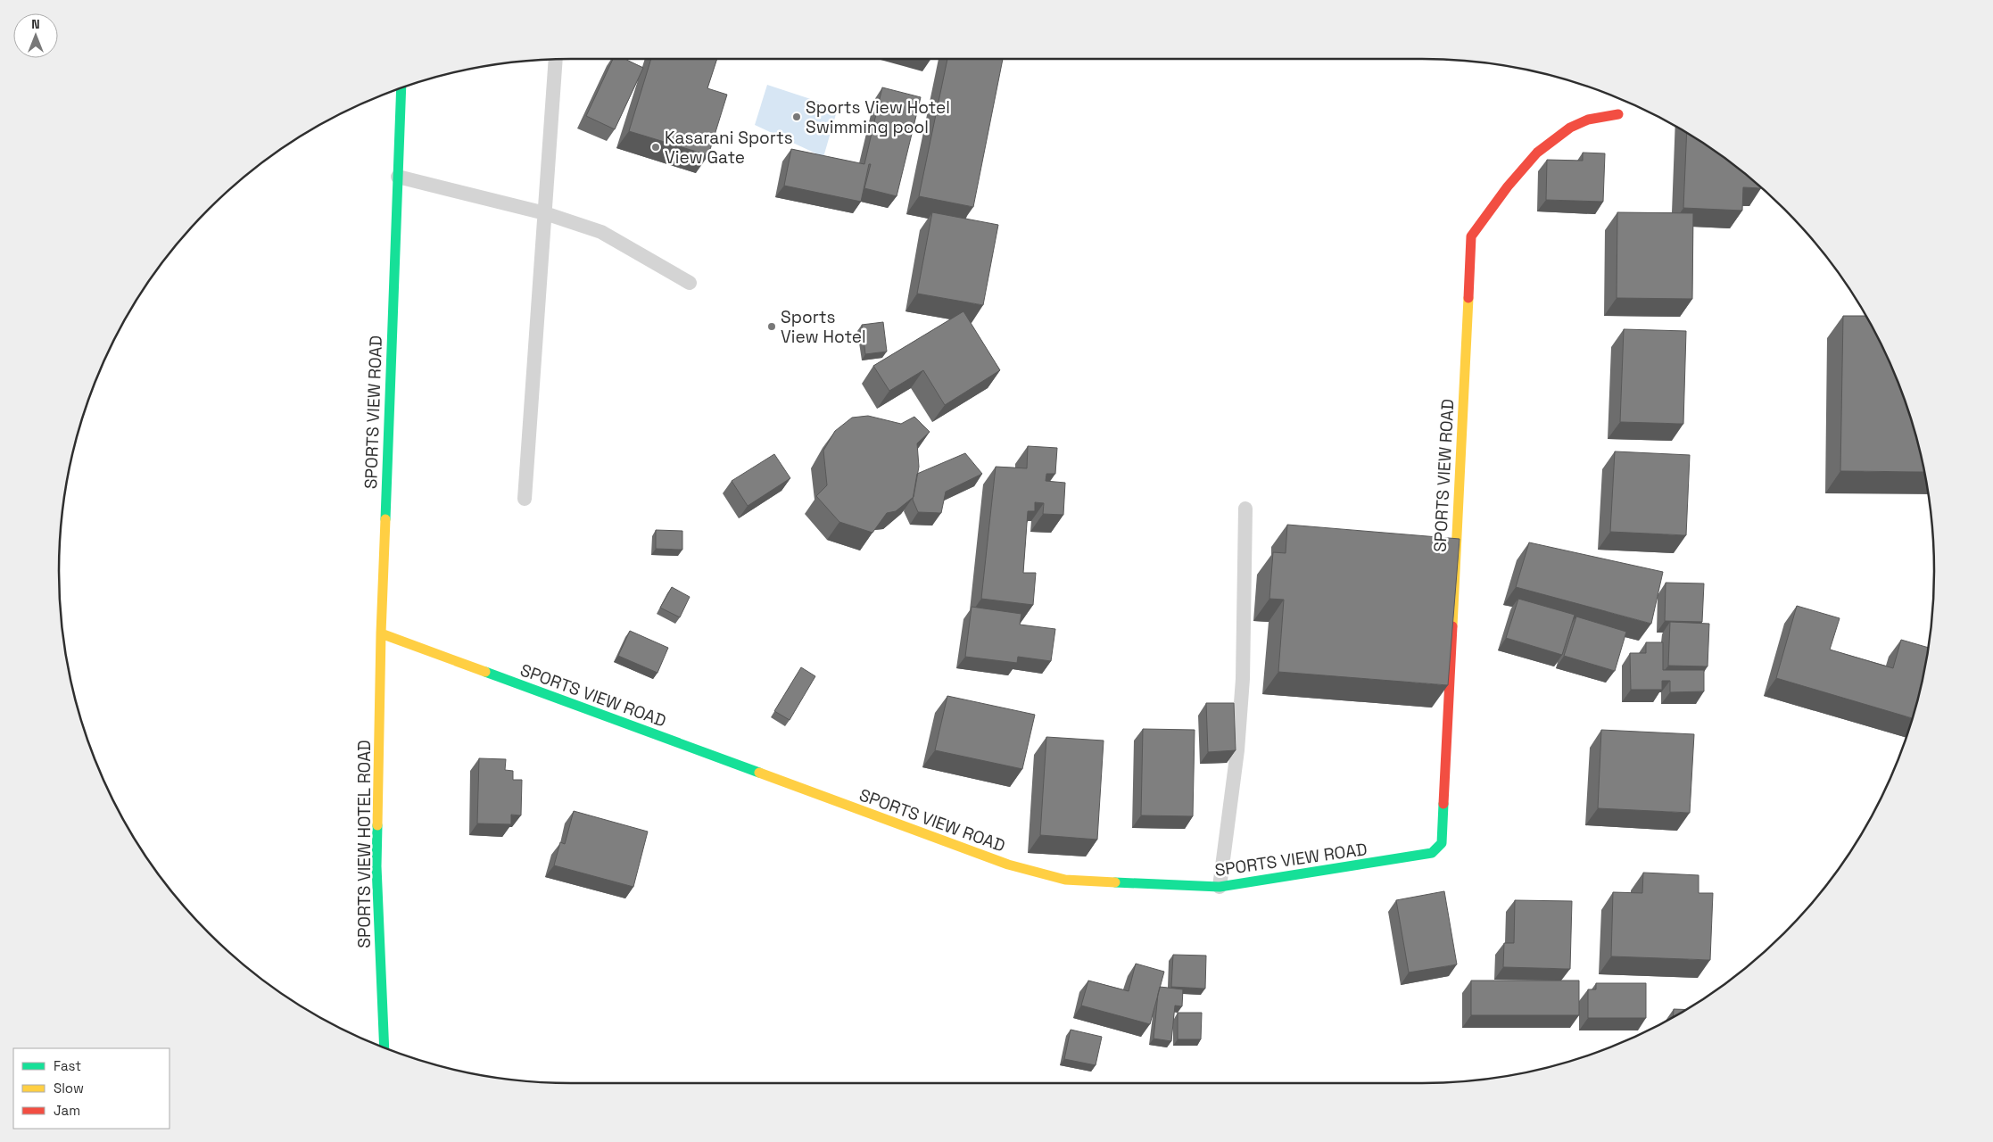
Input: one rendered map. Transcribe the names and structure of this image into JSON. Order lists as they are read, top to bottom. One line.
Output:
{"streets":{"street":["SPORTS VIEW ROAD","SPORTS VIEW HOTEL ROAD"]},"crossings":[["SPORTS VIEW ROAD","SPORTS VIEW HOTEL ROAD"]],"places":["Sports View Hotel Swimming pool","Kasarani Sports View Gate","Sports View Hotel"],"legend":["Fast","Slow","Jam"],"north":"top"}
